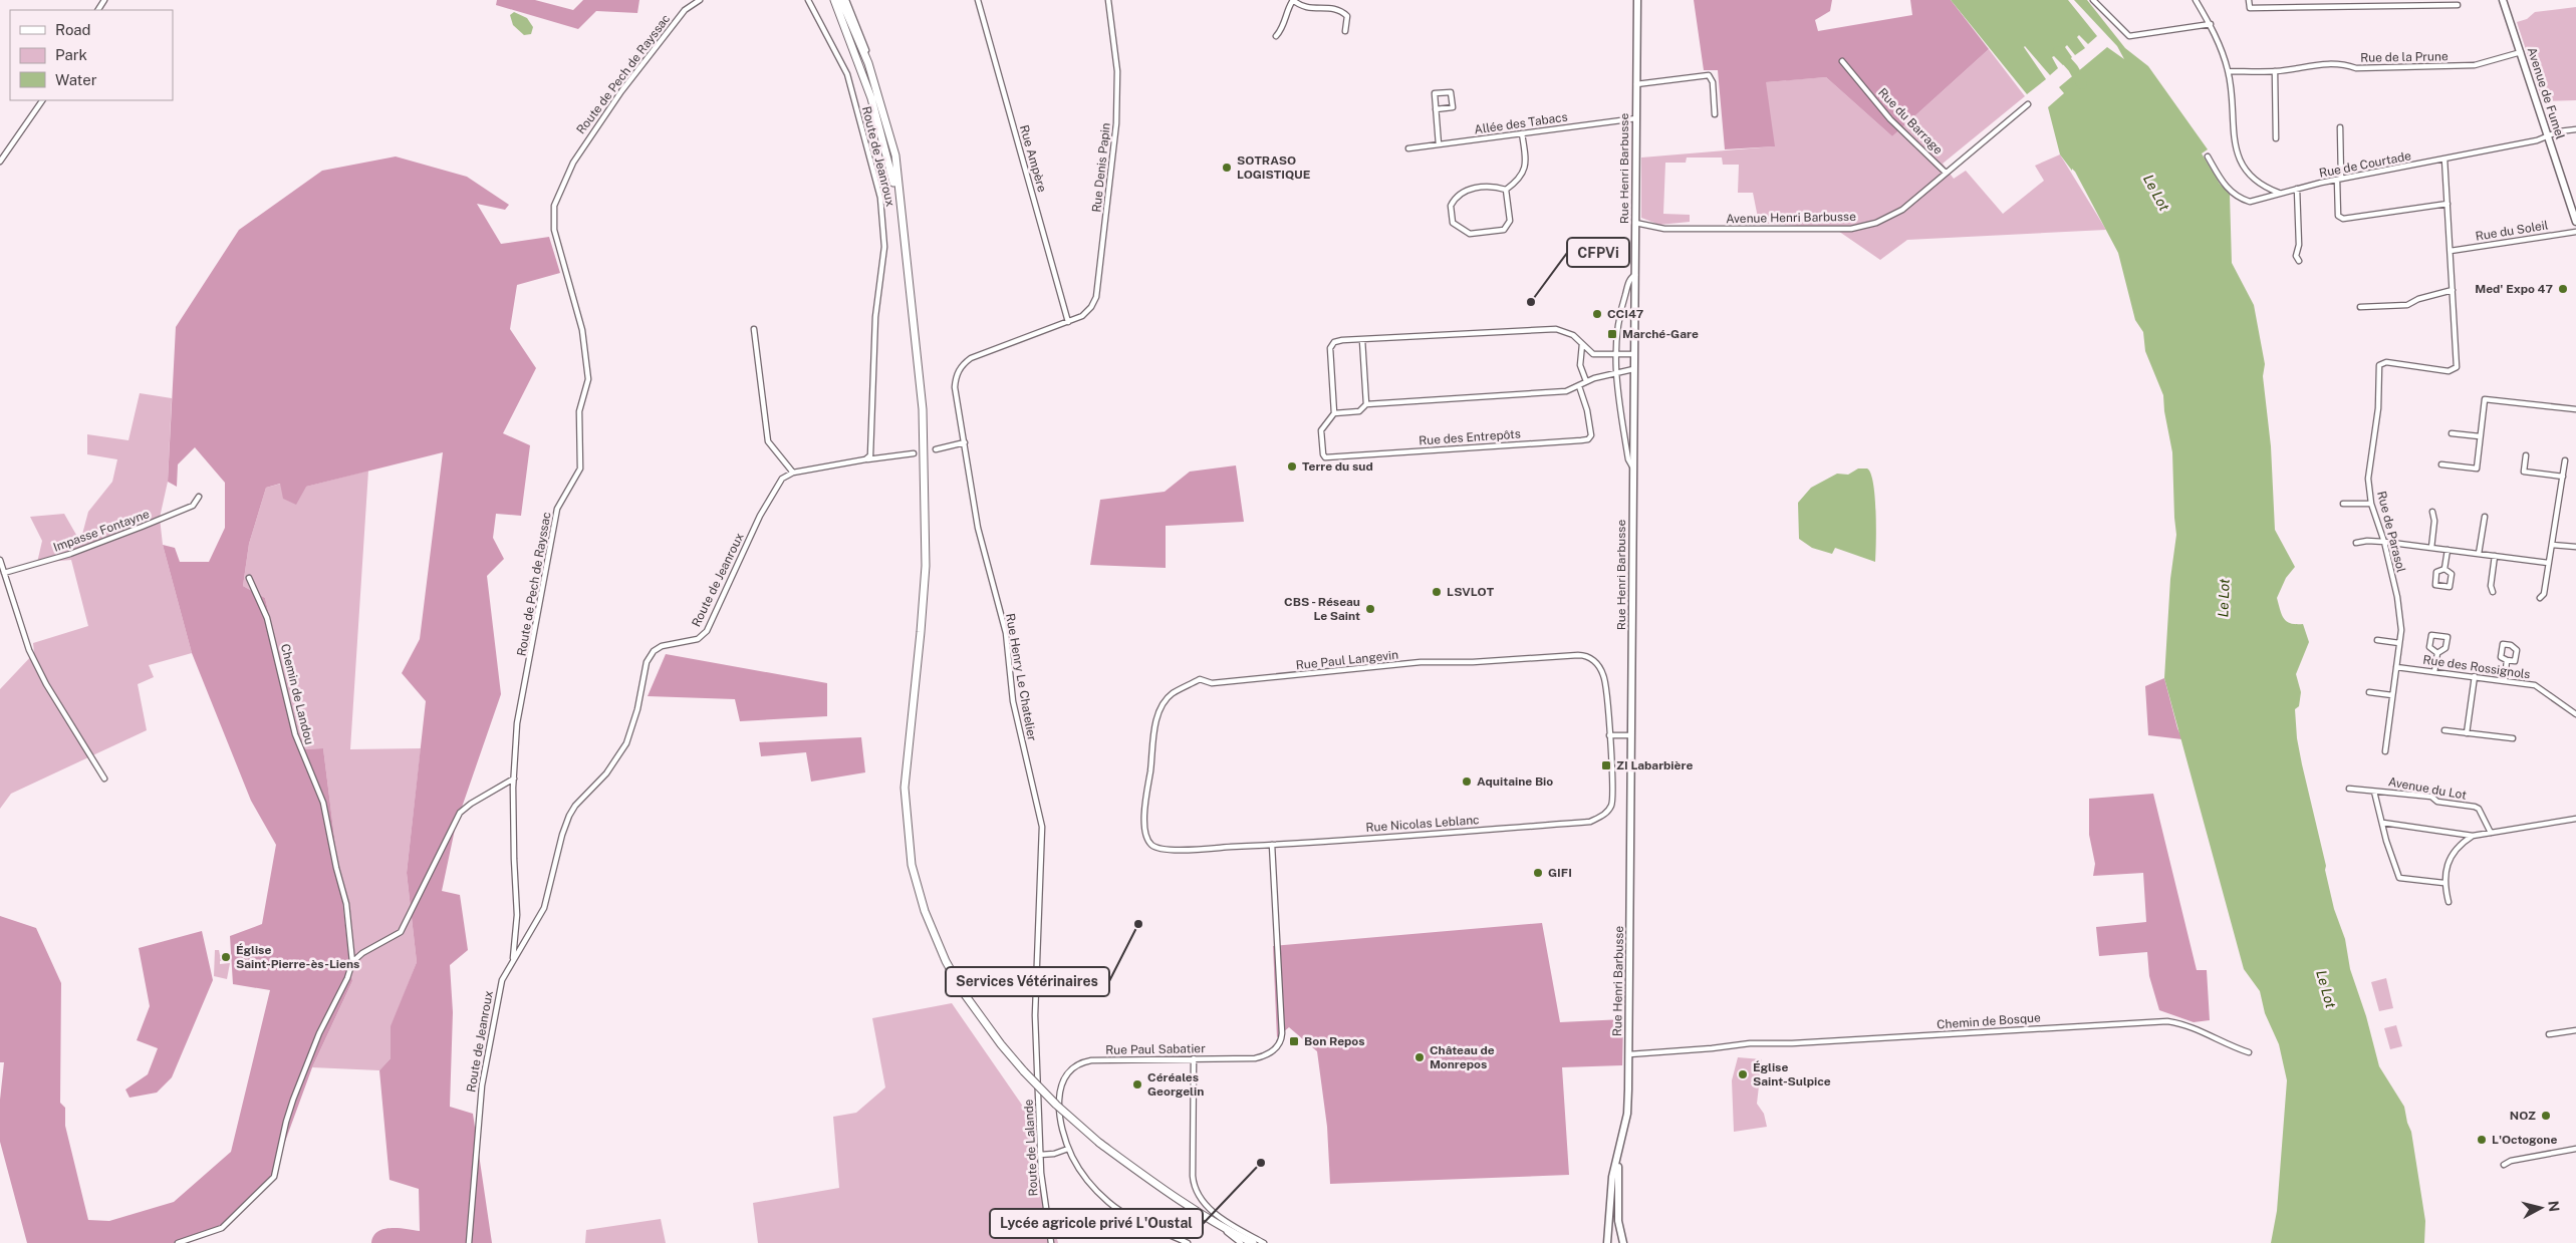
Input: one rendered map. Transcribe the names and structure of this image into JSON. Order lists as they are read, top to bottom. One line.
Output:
{"streets":{"main road":["Avenue de Fumel","Rue Henri Barbusse"],"street":["Rue de la Prune","Route de Pech de Rayssac","Rue du Barrage","Allée des Tabacs","Route de Jeanroux","Rue Ampère","Rue de Courtade","Rue Denis Papin","Avenue Henri Barbusse","Rue du Soleil","Rue des Entrepôts","Impasse Fontayne","Rue de Parasol","Rue Paul Langevin","Rue des Rossignols","Rue Henry Le Chatelier","Chemin de Landou","Avenue du Lot","Rue Nicolas Leblanc","Chemin de Bosque","Rue Paul Sabatier","Route de Lalande"]},"crossings":[["Rue de la Prune","Avenue de Fumel"],["Route de Pech de Rayssac","Route de Jeanroux"],["Avenue de Fumel","Rue de Courtade"],["Rue du Barrage","Avenue Henri Barbusse"],["Allée des Tabacs","Rue Henri Barbusse"],["Rue Ampère","Rue Denis Papin"],["Rue Ampère","Rue Henry Le Chatelier"],["Rue de Courtade","Rue de Parasol"],["Rue Denis Papin","Rue Henry Le Chatelier"],["Rue Henri Barbusse","Avenue Henri Barbusse"],["Rue Henri Barbusse","Chemin de Bosque"],["Rue du Soleil","Rue de Parasol"],["Rue de Parasol","Rue des Rossignols"],["Rue Paul Langevin","Rue Nicolas Leblanc"],["Rue Henry Le Chatelier","Route de Lalande"],["Rue Nicolas Leblanc","Rue Paul Sabatier"]],"water":["Le Lot"],"places":{"other":["SOTRASO LOGISTIQUE","Med' Expo 47","CFPVi","CCI47","Terre du sud","LSVLOT","CBS - Réseau Le Saint","Aquitaine Bio","GIFI","Services Vétérinaires","Église Saint-Pierre-ès-Liens","Château de Monrepos","Église Saint-Sulpice","Céréales Georgelin","NOZ","L'Octogone","Lycée agricole privé L'Oustal"],"transit":["Marché-Gare","ZI Labarbière","Bon Repos"]},"legend":["Road","Park","Water"],"north":"right"}
